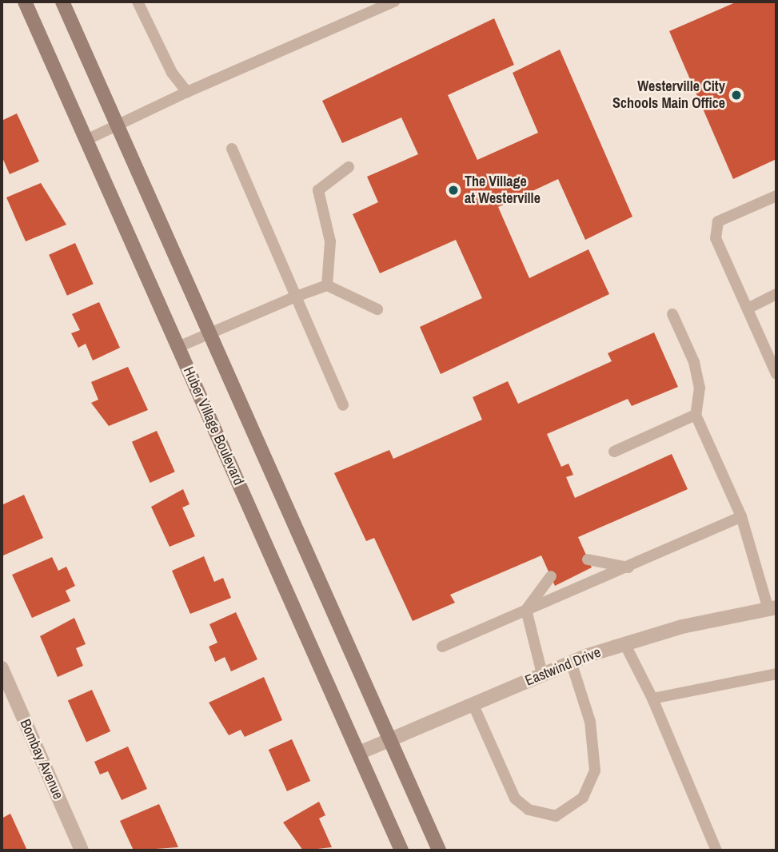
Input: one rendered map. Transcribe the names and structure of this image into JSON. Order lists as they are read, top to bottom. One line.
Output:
{"streets":{"street":["Huber Village Boulevard","Eastwind Drive","Bombay Avenue"]},"crossings":[["Huber Village Boulevard","Eastwind Drive"]],"places":["Westerville City Schools Main Office","The Village at Westerville"]}
